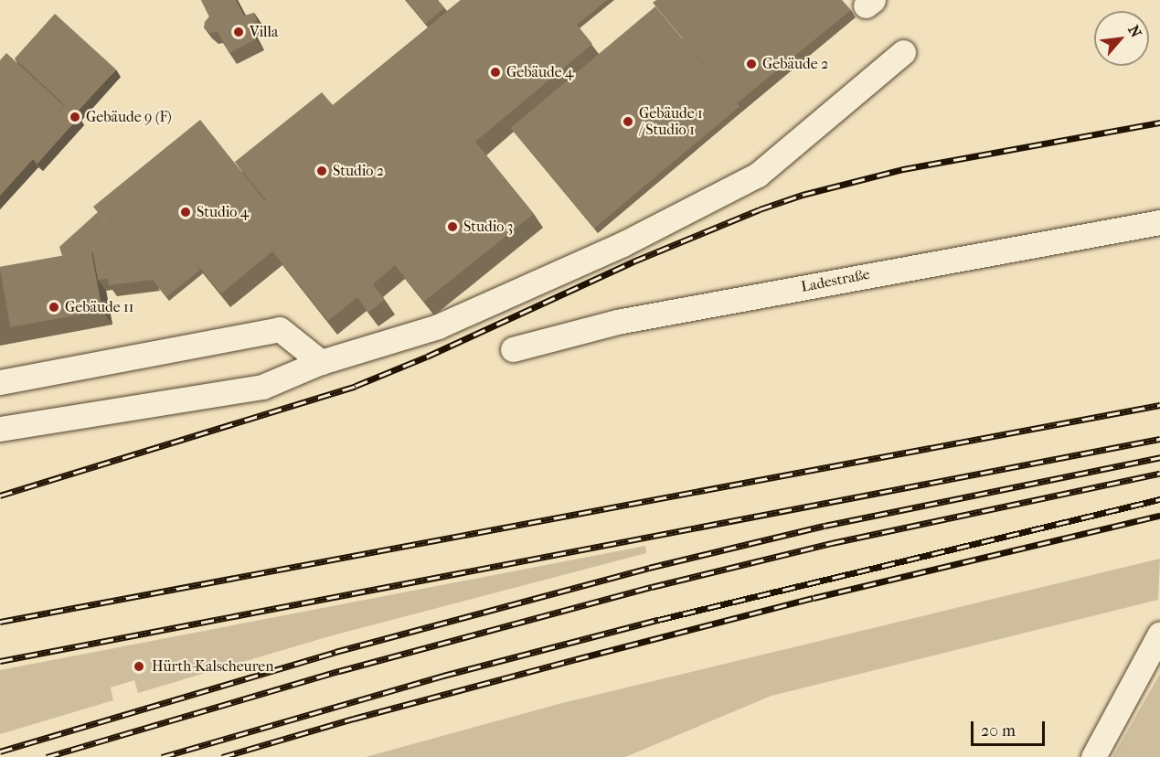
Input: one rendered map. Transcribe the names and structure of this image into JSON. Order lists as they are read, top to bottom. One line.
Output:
{"streets":{"lane":["Ladestraße"]},"places":["Villa","Gebäude 2","Gebäude 4","Gebäude 9 (F)","Gebäude 1 / Studio 1","Studio 2","Studio 4","Studio 3","Gebäude 11","Hürth-Kalscheuren"],"scale_bar":"20 m","north":"top right"}
